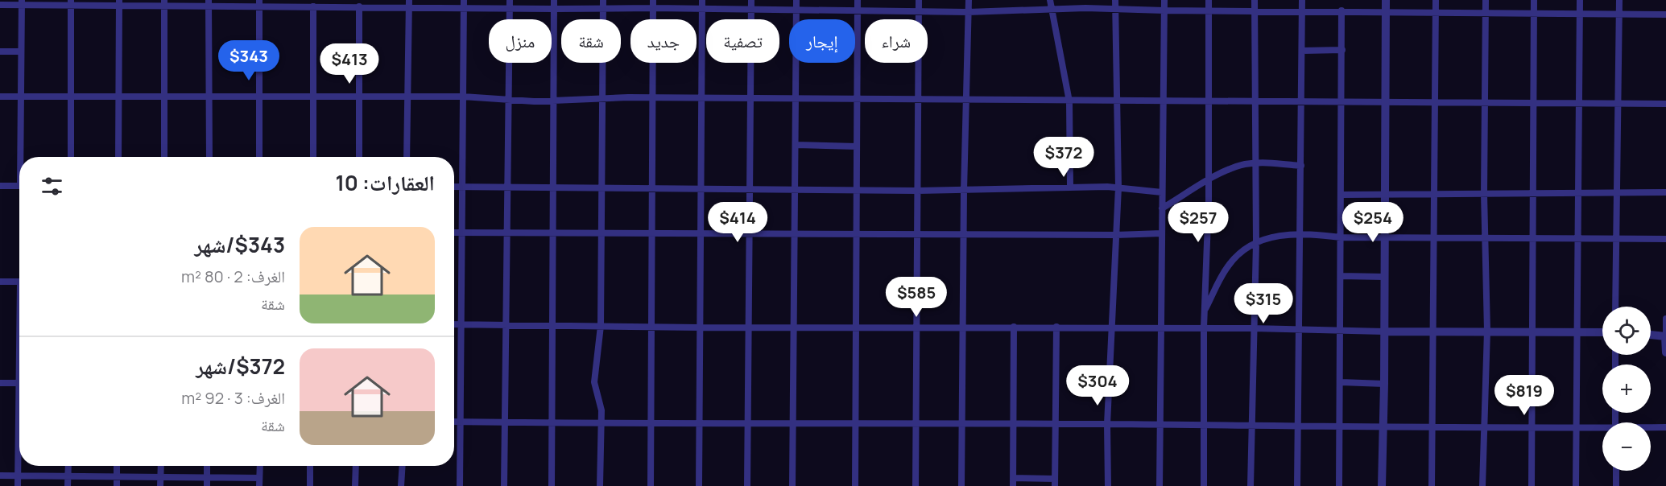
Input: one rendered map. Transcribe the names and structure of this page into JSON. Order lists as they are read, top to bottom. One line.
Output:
{"page":{"chip":["شراء","إيجار","تصفية","جديد","شقة","منزل"],"price":["$343","$413","$372","$414","$257","$254","$585","$315","$304","$819"],"heading":"العقارات: 10","list":[{"name":"$343/شهر","note":"الغرف: 2 · 80 m² · شقة"},{"name":"$372/شهر","note":"الغرف: 3 · 92 m² · شقة"}],"map_buttons":["+","−"]}}
